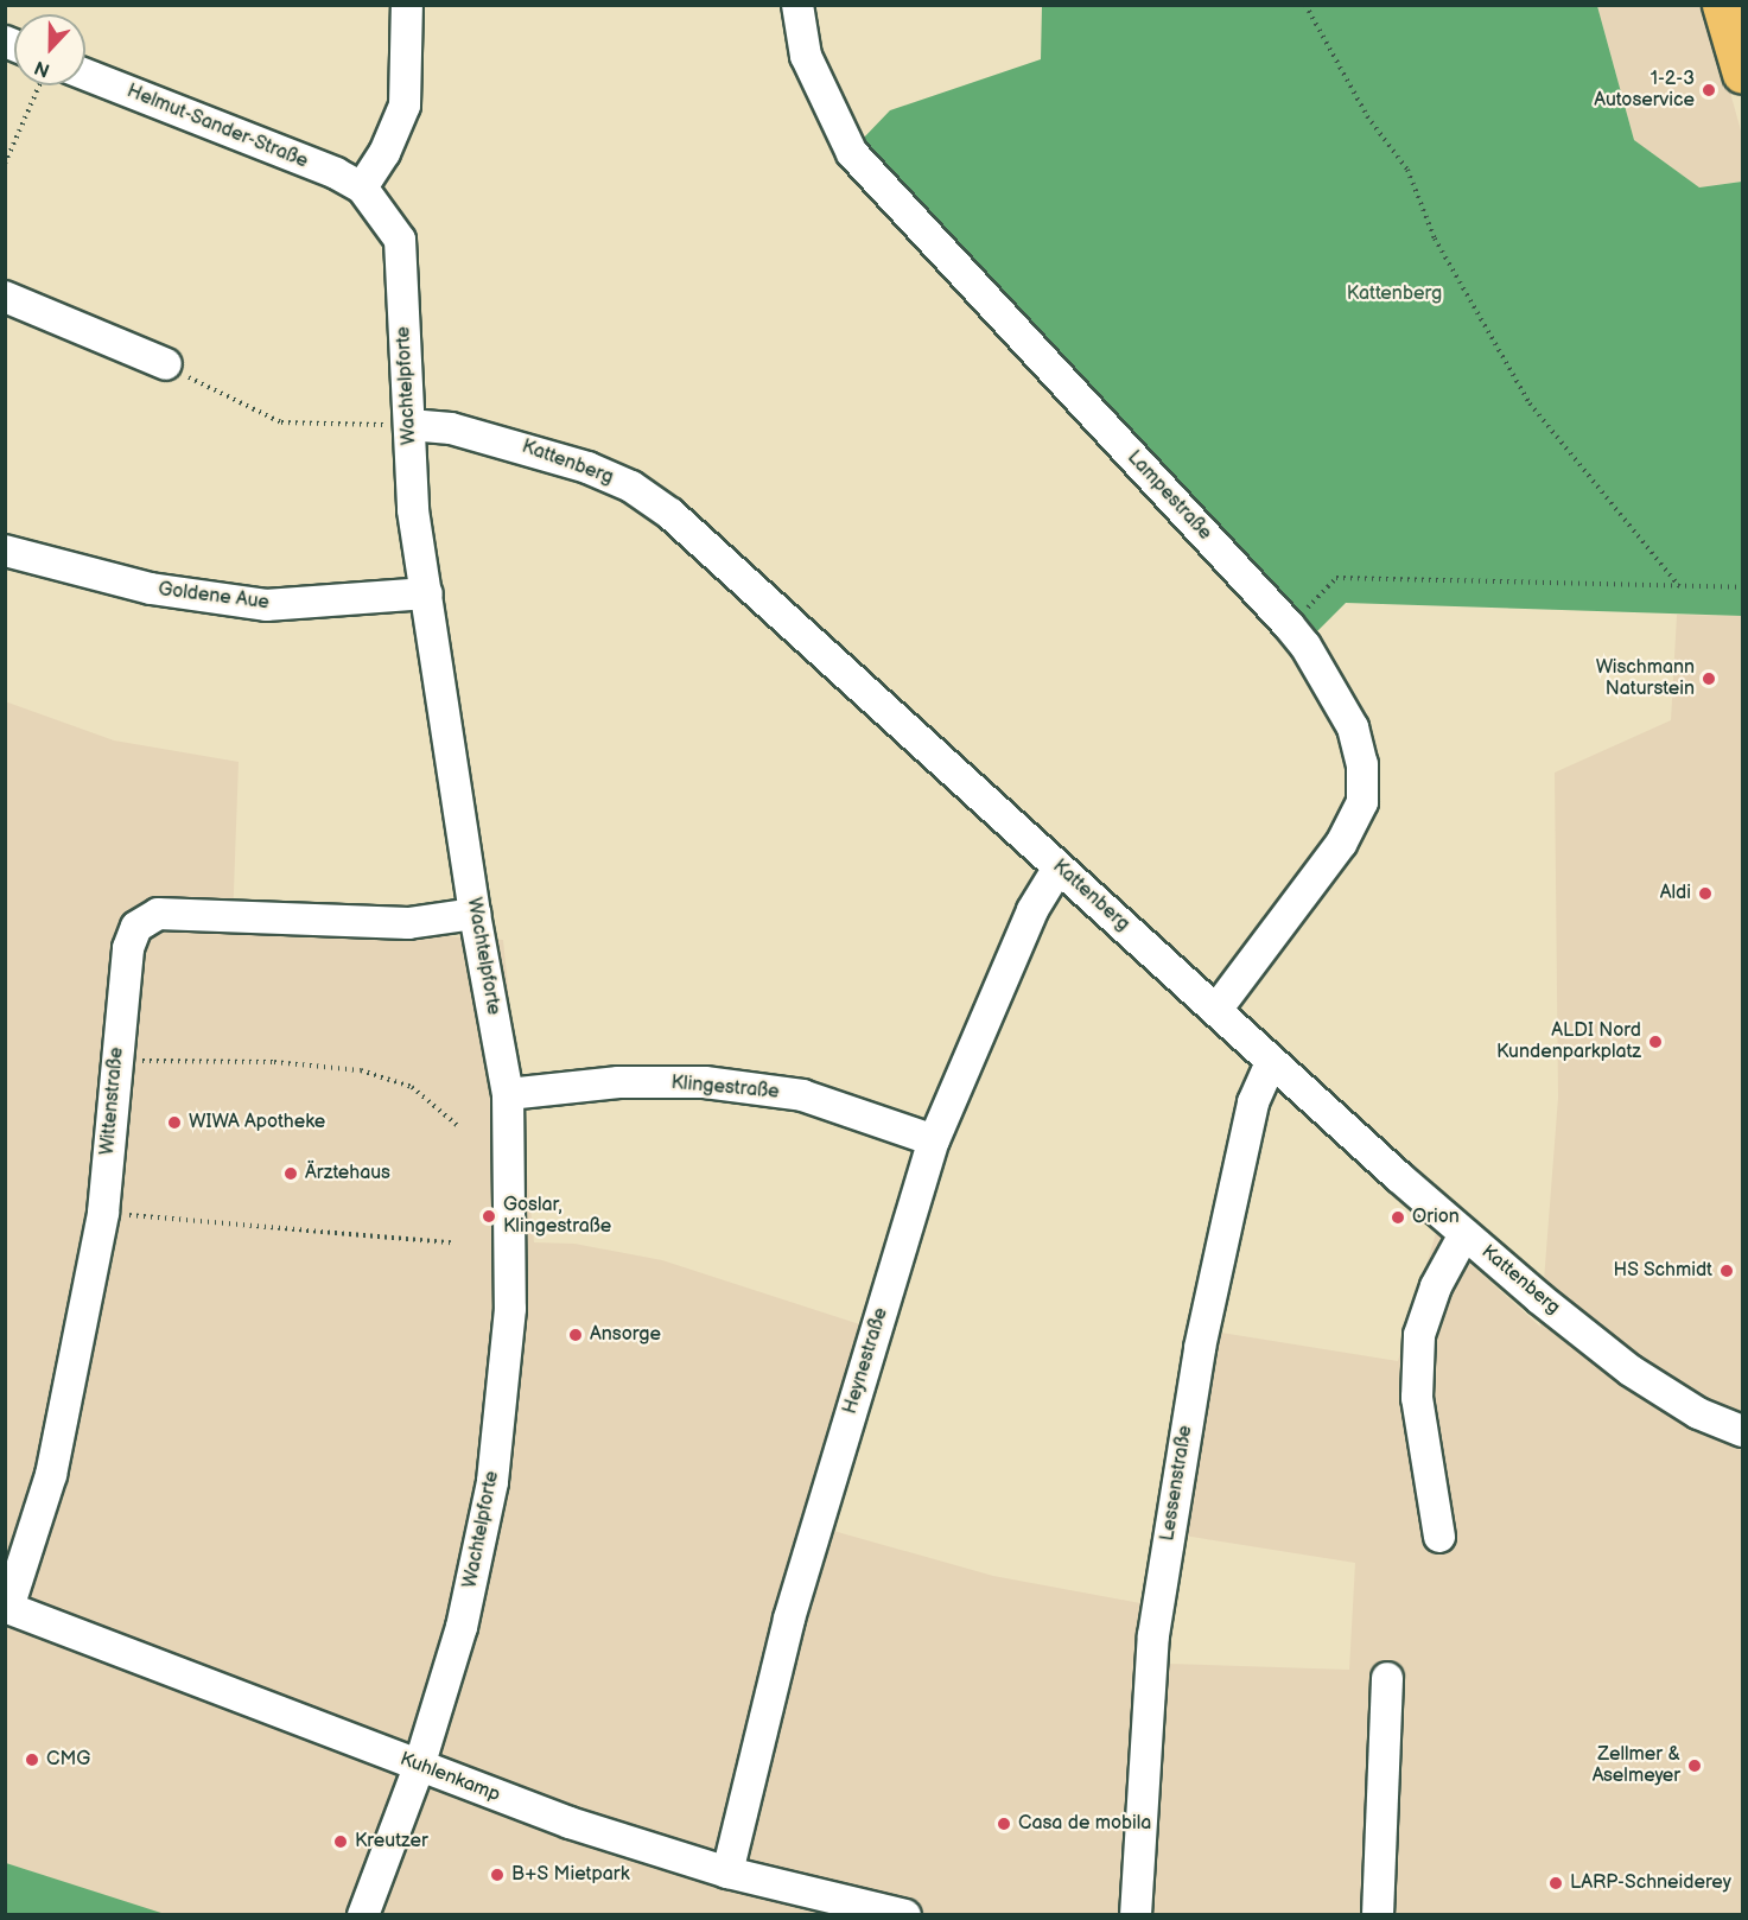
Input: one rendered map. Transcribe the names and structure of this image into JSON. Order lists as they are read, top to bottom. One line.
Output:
{"streets":{"street":["Helmut-Sander-Straße","Wachtelpforte","Kattenberg","Lampestraße","Goldene Aue","Klingestraße","Wittenstraße","Heynestraße","Lessenstraße","Kuhlenkamp"]},"crossings":[["Helmut-Sander-Straße","Wachtelpforte"],["Wachtelpforte","Kattenberg"],["Wachtelpforte","Goldene Aue"],["Wachtelpforte","Klingestraße"],["Wachtelpforte","Wittenstraße"],["Wachtelpforte","Kuhlenkamp"],["Kattenberg","Lampestraße"],["Kattenberg","Heynestraße"],["Kattenberg","Lessenstraße"],["Klingestraße","Heynestraße"],["Wittenstraße","Kuhlenkamp"],["Heynestraße","Kuhlenkamp"]],"parks":["Kattenberg"],"places":["1-2-3 Autoservice","Wischmann Naturstein","Aldi","ALDI Nord Kundenparkplatz","WIWA Apotheke","Ärztehaus","Goslar, Klingestraße","Orion","HS Schmidt","Ansorge","CMG","Zellmer & Aselmeyer","Casa de mobila","Kreutzer","B+S Mietpark","LARP-Schneiderey"],"north":"bottom"}
